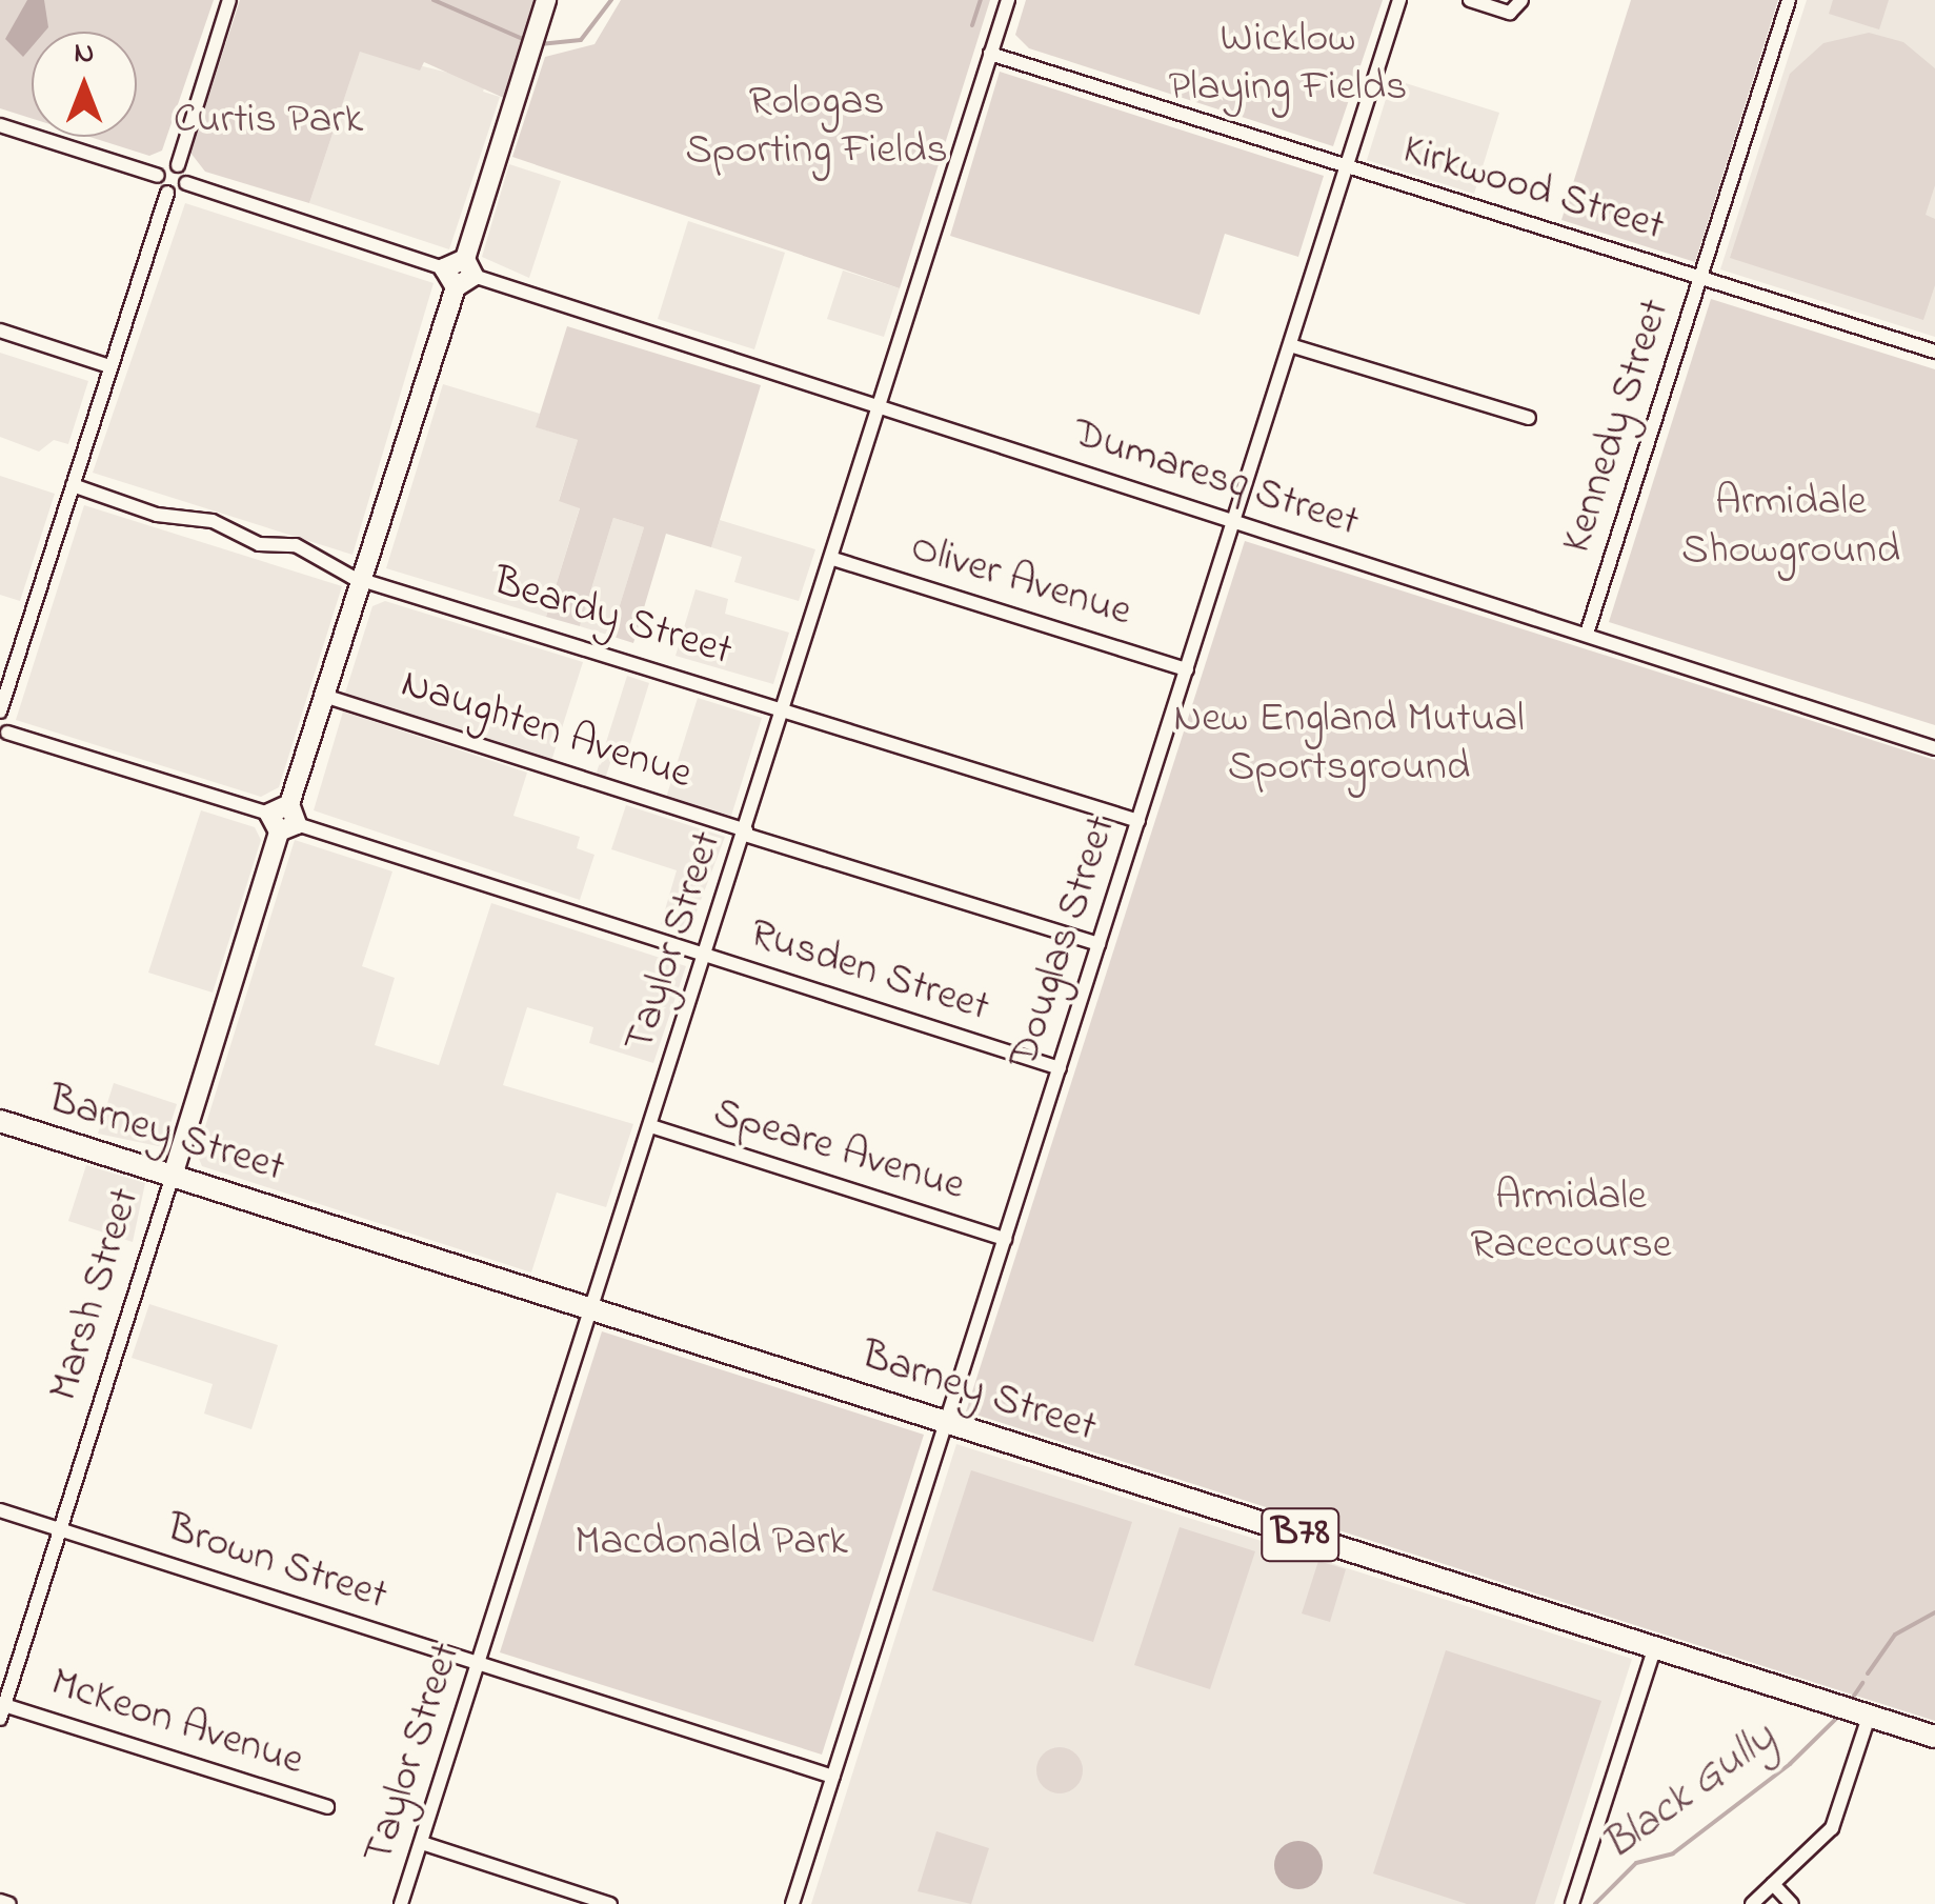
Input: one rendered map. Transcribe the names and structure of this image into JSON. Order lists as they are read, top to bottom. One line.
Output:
{"streets":{"main road":["Barney Street","Marsh Street","B78"],"street":["Kirkwood Street","Kennedy Street","Dumaresq Street","Oliver Avenue","Beardy Street","Naughten Avenue","Taylor Street","Douglas Street","Rusden Street","Speare Avenue","Brown Street","McKeon Avenue"]},"crossings":[["Kirkwood Street","Kennedy Street"],["Kirkwood Street","Taylor Street"],["Kirkwood Street","Douglas Street"],["Kennedy Street","Dumaresq Street"],["Dumaresq Street","Taylor Street"],["Dumaresq Street","Douglas Street"],["Oliver Avenue","Taylor Street"],["Oliver Avenue","Douglas Street"],["Beardy Street","Taylor Street"],["Beardy Street","Douglas Street"],["Naughten Avenue","Taylor Street"],["Naughten Avenue","Douglas Street"],["Taylor Street","Rusden Street"],["Taylor Street","Barney Street"],["Taylor Street","Speare Avenue"],["Taylor Street","Brown Street"],["Douglas Street","Rusden Street"],["Douglas Street","Barney Street"],["Douglas Street","Speare Avenue"],["Douglas Street","Brown Street"],["Rusden Street","Marsh Street"],["Barney Street","Marsh Street"],["Marsh Street","Brown Street"],["Marsh Street","McKeon Avenue"]],"water":["Black Gully"],"parks":["Wicklow Playing Fields","Rologas Sporting Fields","Curtis Park","Armidale Showground","New England Mutual Sportsground","Armidale Racecourse","Macdonald Park"],"north":"top"}
